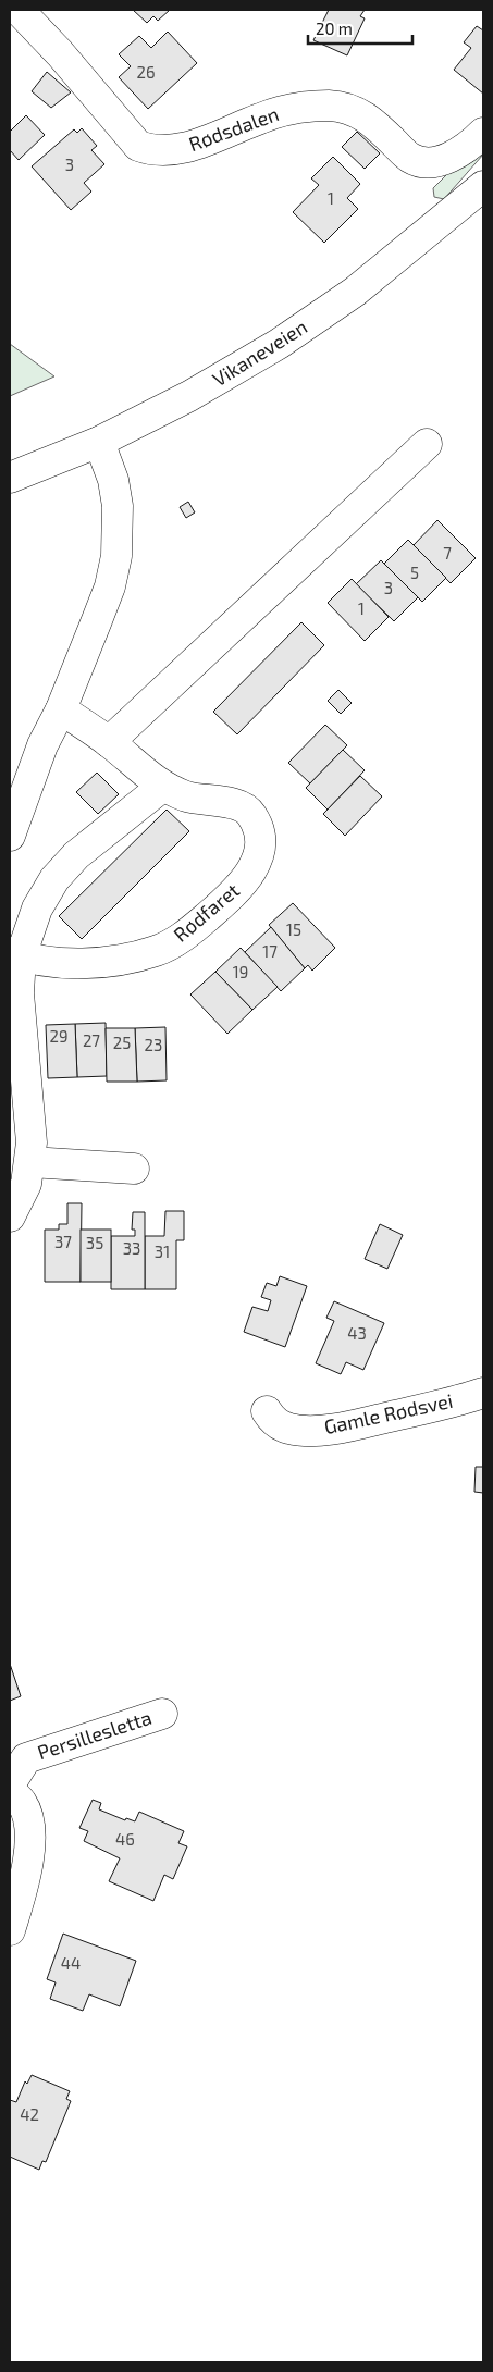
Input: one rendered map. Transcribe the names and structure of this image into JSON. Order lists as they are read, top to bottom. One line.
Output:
{"streets":{"street":["Rødsdalen","Vikaneveien","Rødfaret","Gamle Rødsvei","Persillesletta"]},"house_numbers":["26","3","1","7","5","3","1","15","17","19","29","27","25","23","37","35","33","31","43","46","44","42"],"scale_bar":"20 m"}
